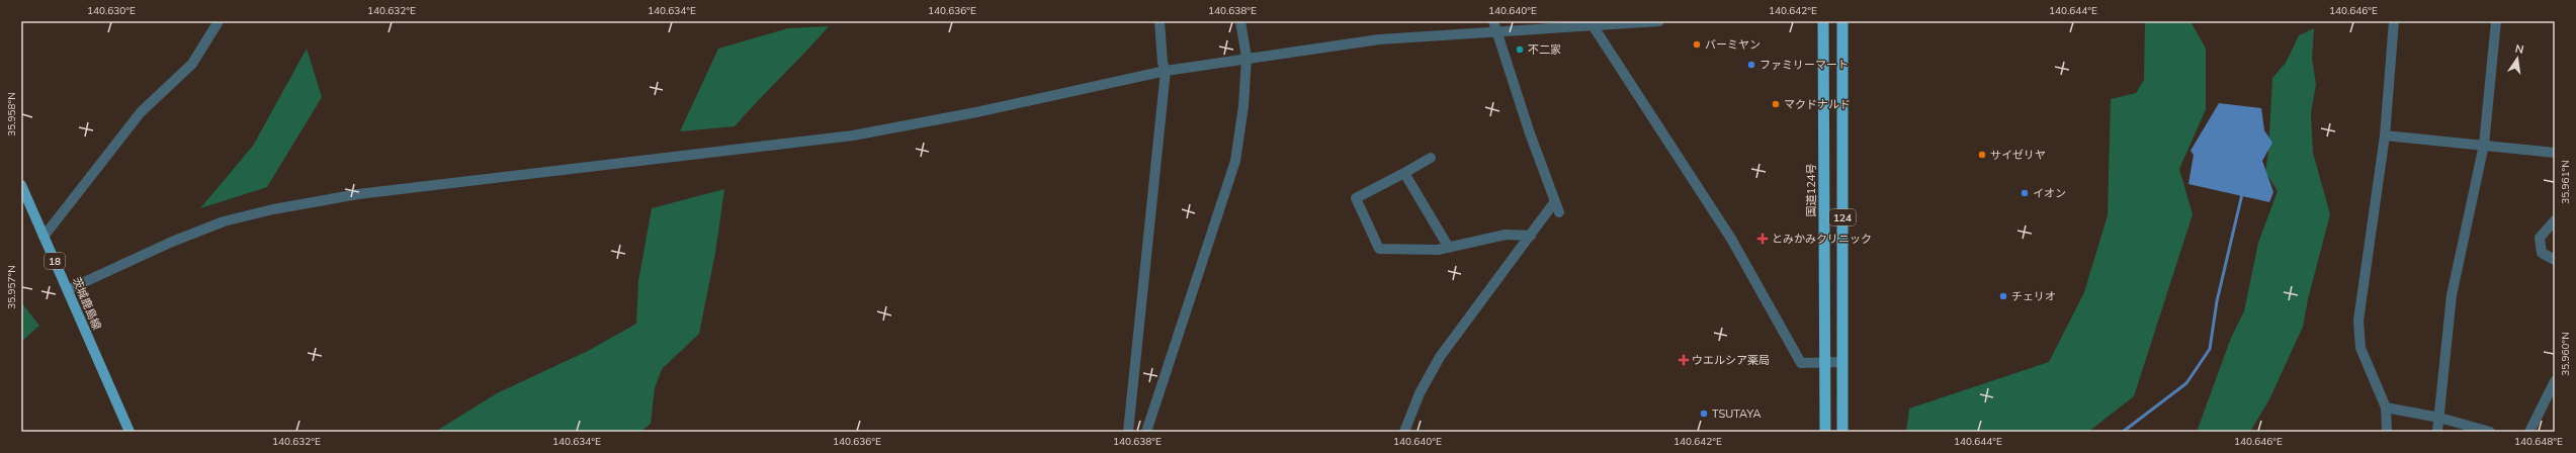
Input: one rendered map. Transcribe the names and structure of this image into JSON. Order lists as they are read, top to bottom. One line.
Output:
{"streets":{"highway":["国道124号","124"],"main road":["18","茨城鹿島線"]},"places":{"other":["バーミヤン","不二家","ファミリーマート","マクドナルド","サイゼリヤ","イオン","チェリオ","TSUTAYA"],"health":["とみかみクリニック","ウエルシア薬局"]},"north":"top","coordinates":["140.630°E","140.632°E","140.634°E","140.636°E","140.638°E","140.640°E","140.642°E","140.644°E","140.646°E","35.958°N","35.961°N","35.957°N","35.960°N","140.648°E"]}
